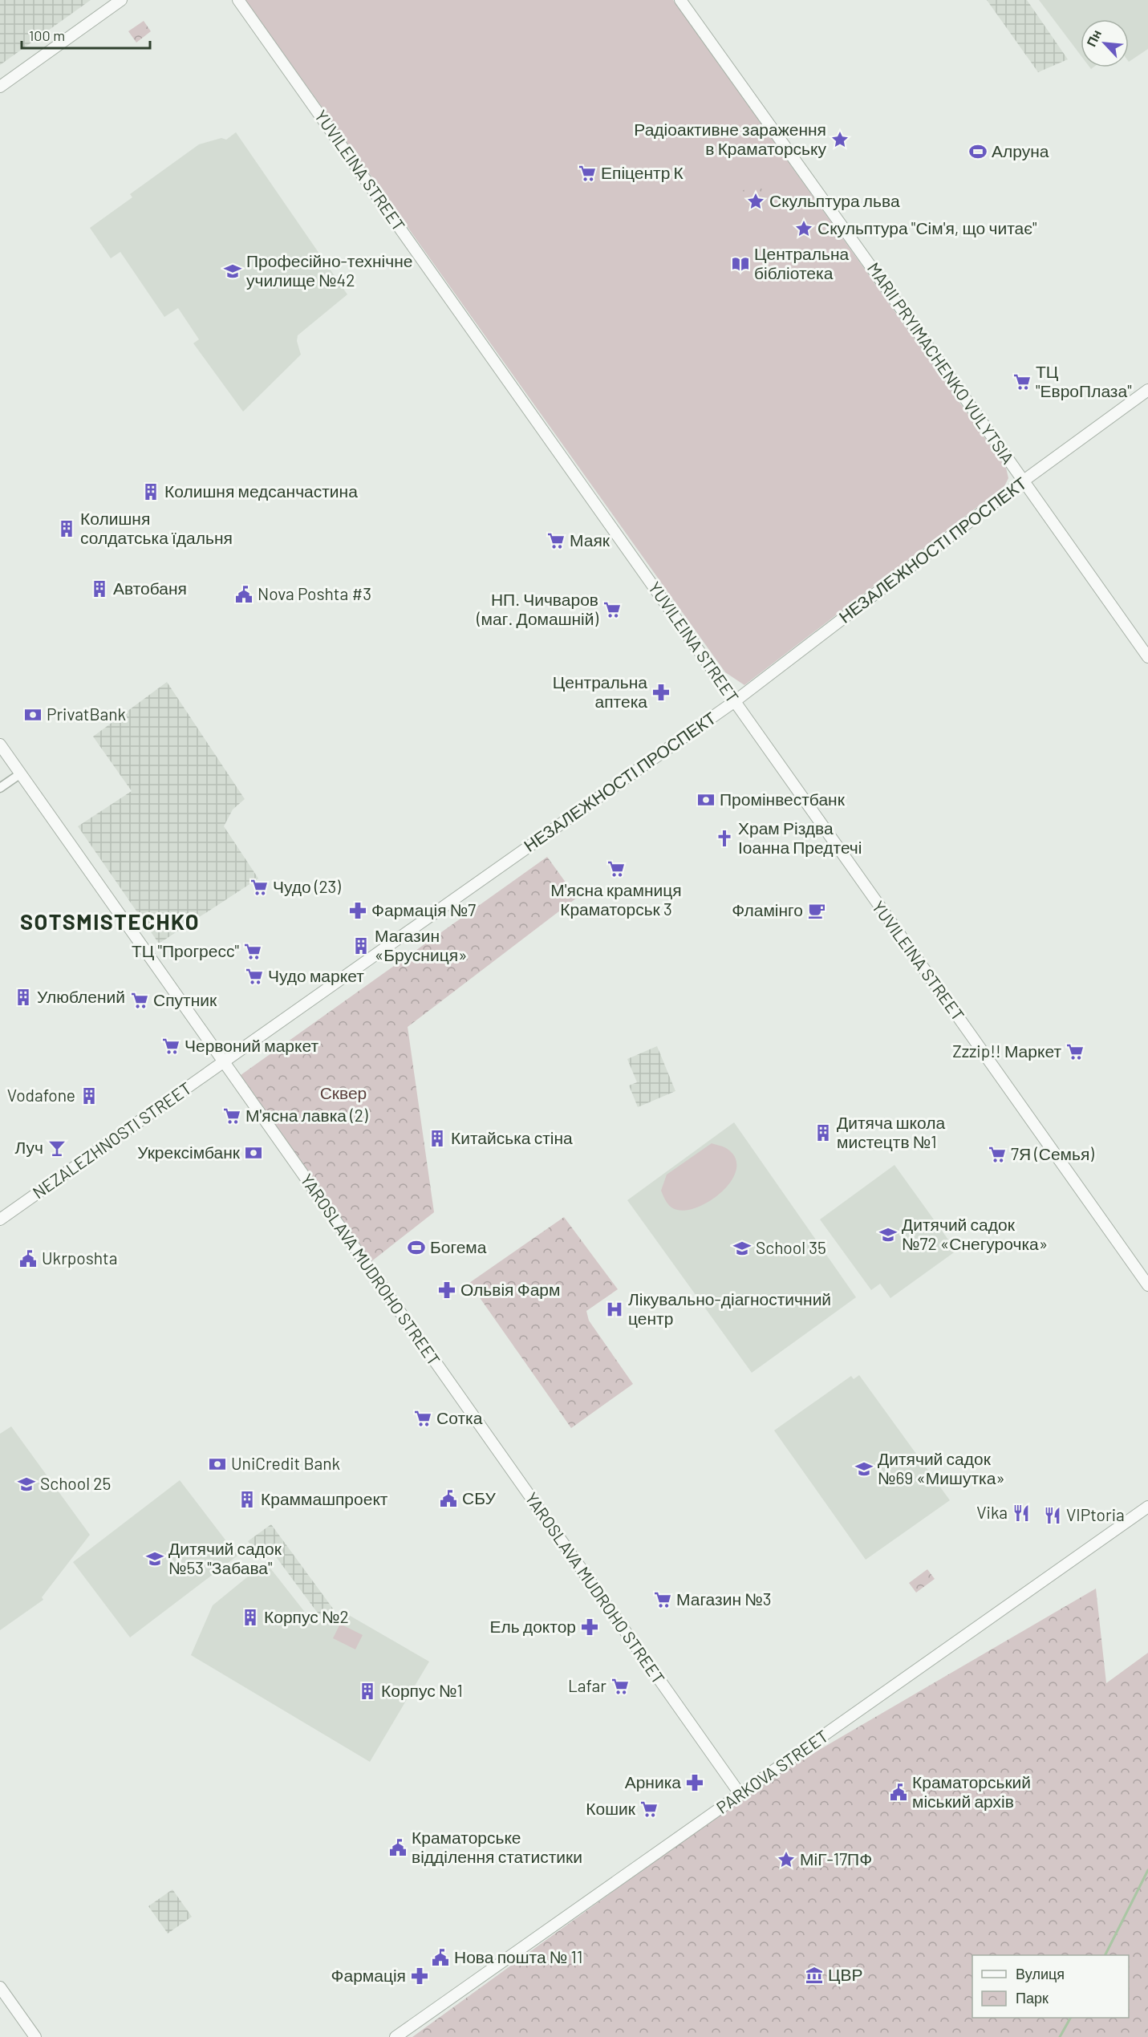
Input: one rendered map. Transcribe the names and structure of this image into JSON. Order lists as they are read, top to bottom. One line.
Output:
{"streets":{"street":["YUVILEINA STREET","MARII PRYIMACHENKO VULYTSIA","НЕЗАЛЕЖНОСТІ ПРОСПЕКТ","NEZALEZHNOSTI STREET","YAROSLAVA MUDROHO STREET","PARKOVA STREET"]},"crossings":[["YUVILEINA STREET","НЕЗАЛЕЖНОСТІ ПРОСПЕКТ"],["MARII PRYIMACHENKO VULYTSIA","НЕЗАЛЕЖНОСТІ ПРОСПЕКТ"],["НЕЗАЛЕЖНОСТІ ПРОСПЕКТ","NEZALEZHNOSTI STREET"],["НЕЗАЛЕЖНОСТІ ПРОСПЕКТ","YAROSLAVA MUDROHO STREET"],["NEZALEZHNOSTI STREET","YAROSLAVA MUDROHO STREET"],["YAROSLAVA MUDROHO STREET","PARKOVA STREET"]],"districts":["SOTSMISTECHKO"],"parks":["Сквер"],"places":{"place":["Радіоактивне зараження в Краматорську","Скульптура льва","Скульптура \"Сім'я, що читає\"","МіГ-17ПФ"],"sports":["Алруна","Богема"],"supermarket":["Епіцентр К","ТЦ \"ЕвроПлаза\"","Маяк","НП. Чичваров (маг. Домашній)","М'ясна крамниця Краматорськ 3","Чудо (23)","ТЦ \"Прогресс\"","Чудо маркет","Спутник","Червоний маркет","Zzzip!! Маркет","М'ясна лавка (2)","7Я (Семья)","Сотка","Магазин №3","Lafar","Кошик"],"library":["Центральна бібліотека"],"school or university":["Професійно-технічне училище №42","Дитячий садок №72 «Снегурочка»","School 35","Дитячий садок №69 «Мишутка»","School 25","Дитячий садок №53 \"Забава\""],"building":["Колишня медсанчастина","Колишня солдатська їдальня","Автобаня","Магазин «Брусниця»","Улюблений","Vodafone","Дитяча школа мистецтв №1","Китайська стіна","Краммашпроект","Корпус №2","Корпус №1"],"public building":["Nova Poshta #3","Ukrposhta","СБУ","Краматорський міський архів","Краматорське відділення статистики","Нова пошта № 11"],"pharmacy":["Центральна аптека","Фармація №7","Ольвія Фарм","Ель доктор","Арника","Фармація"],"bank":["PrivatBank","Промінвестбанк","Укрексімбанк","UniCredit Bank"],"church":["Храм Різдва Іоанна Предтечі"],"cafe":["Фламінго"],"bar":["Луч"],"hospital":["Лікувально-діагностичний центр"],"restaurant":["Vika","VIPtoria"],"museum":["ЦВР"]},"legend":["Вулиця","Парк"],"scale_bar":"100 m","north":"top left"}
